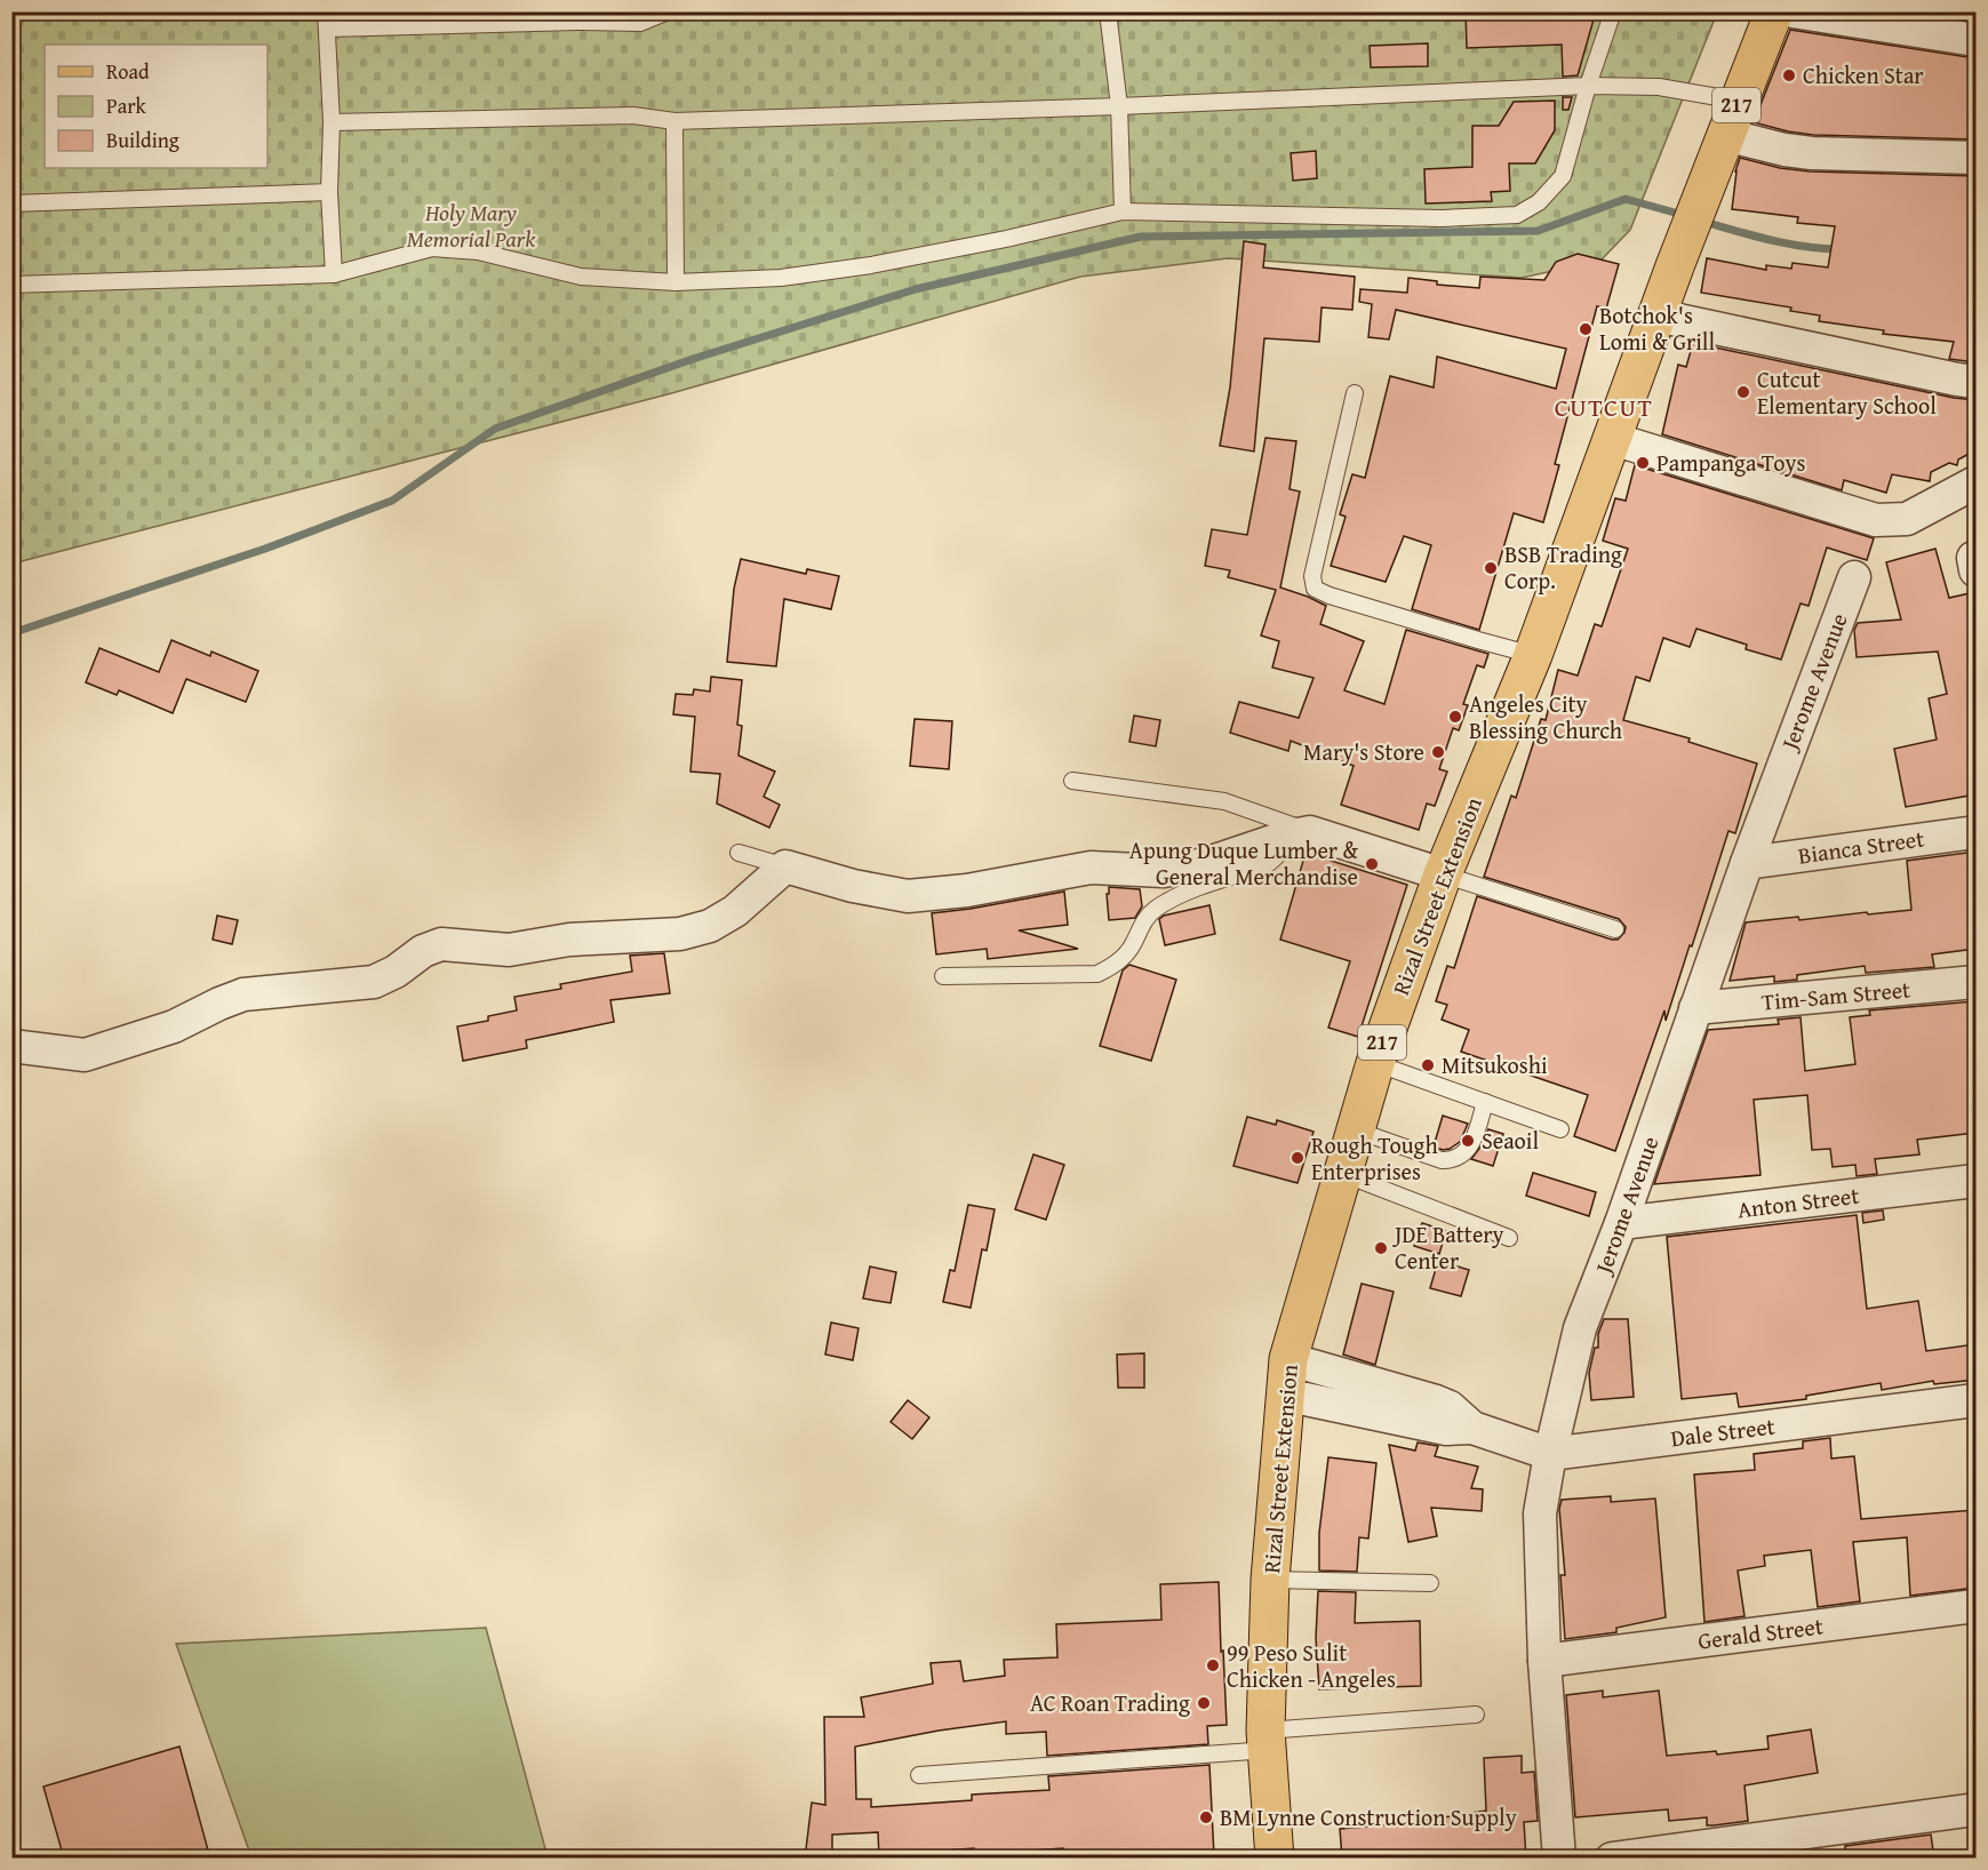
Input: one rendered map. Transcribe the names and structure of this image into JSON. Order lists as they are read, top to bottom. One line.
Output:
{"streets":{"main road":["217","Rizal Street Extension"],"street":["Jerome Avenue","Bianca Street","Tim-Sam Street","Anton Street","Dale Street","Gerald Street"]},"crossings":[["Jerome Avenue","Bianca Street"],["Jerome Avenue","Tim-Sam Street"],["Jerome Avenue","Anton Street"],["Jerome Avenue","Dale Street"],["Jerome Avenue","Gerald Street"],["Rizal Street Extension","Dale Street"]],"districts":["CUTCUT"],"parks":["Holy Mary Memorial Park"],"places":["Chicken Star","Botchok's Lomi & Grill","Cutcut Elementary School","Pampanga Toys","BSB Trading Corp.","Angeles City Blessing Church","Mary's Store","Apung Duque Lumber & General Merchandise","Mitsukoshi","Seaoil","Rough Tough Enterprises","JDE Battery Center","99 Peso Sulit Chicken - Angeles","AC Roan Trading","BM Lynne Construction Supply"],"legend":["Road","Park","Building"]}
